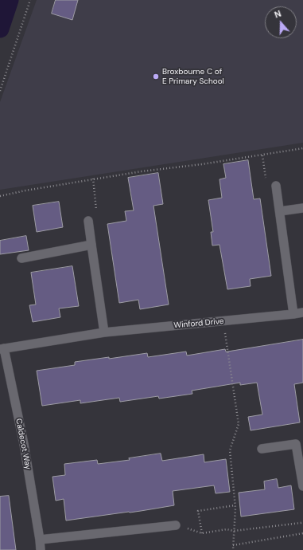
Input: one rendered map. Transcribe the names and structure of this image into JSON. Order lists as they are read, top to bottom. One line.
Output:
{"streets":{"street":["Winford Drive","Caldecot Way"]},"crossings":[["Winford Drive","Caldecot Way"]],"places":["Broxbourne C of E Primary School"],"north":"top"}
